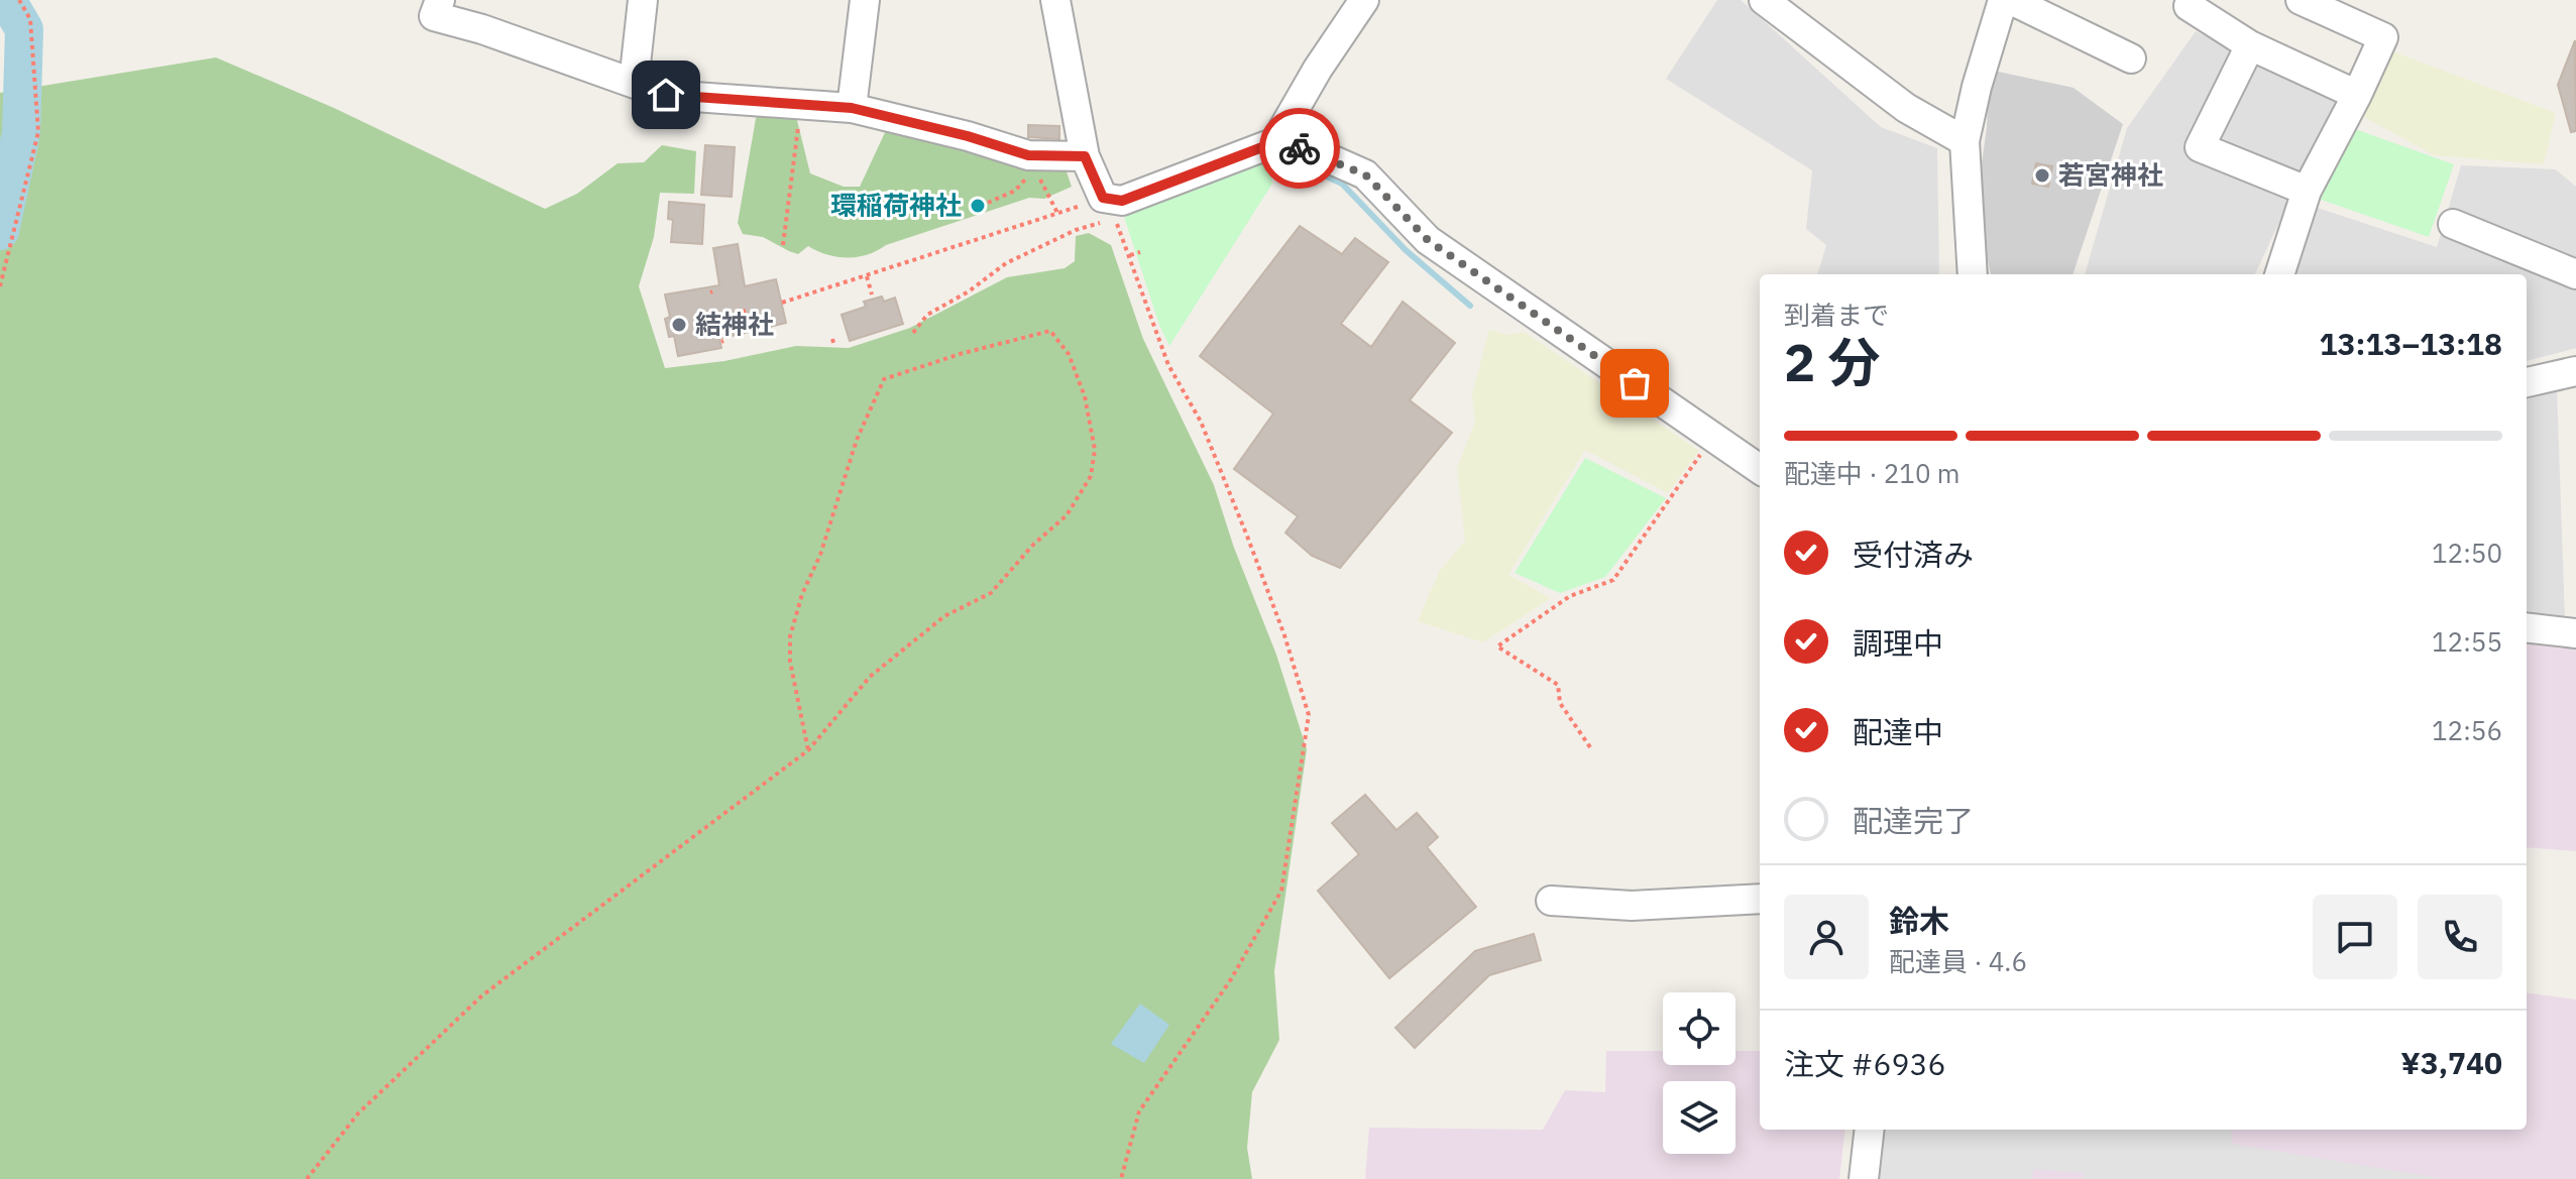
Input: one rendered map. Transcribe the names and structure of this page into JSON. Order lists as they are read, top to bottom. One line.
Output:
{"places":["若宮神社","環稲荷神社","結神社"],"page":{"heading":["2 分","到着まで","13:13–13:18"],"panel":["鈴木","配達員 · 4.6","注文 #6936","¥3,740"],"bar":"配達中 · 210 m","list":[["受付済み","12:50"],["調理中","12:55"],["配達中","12:56"],"配達完了"]}}
